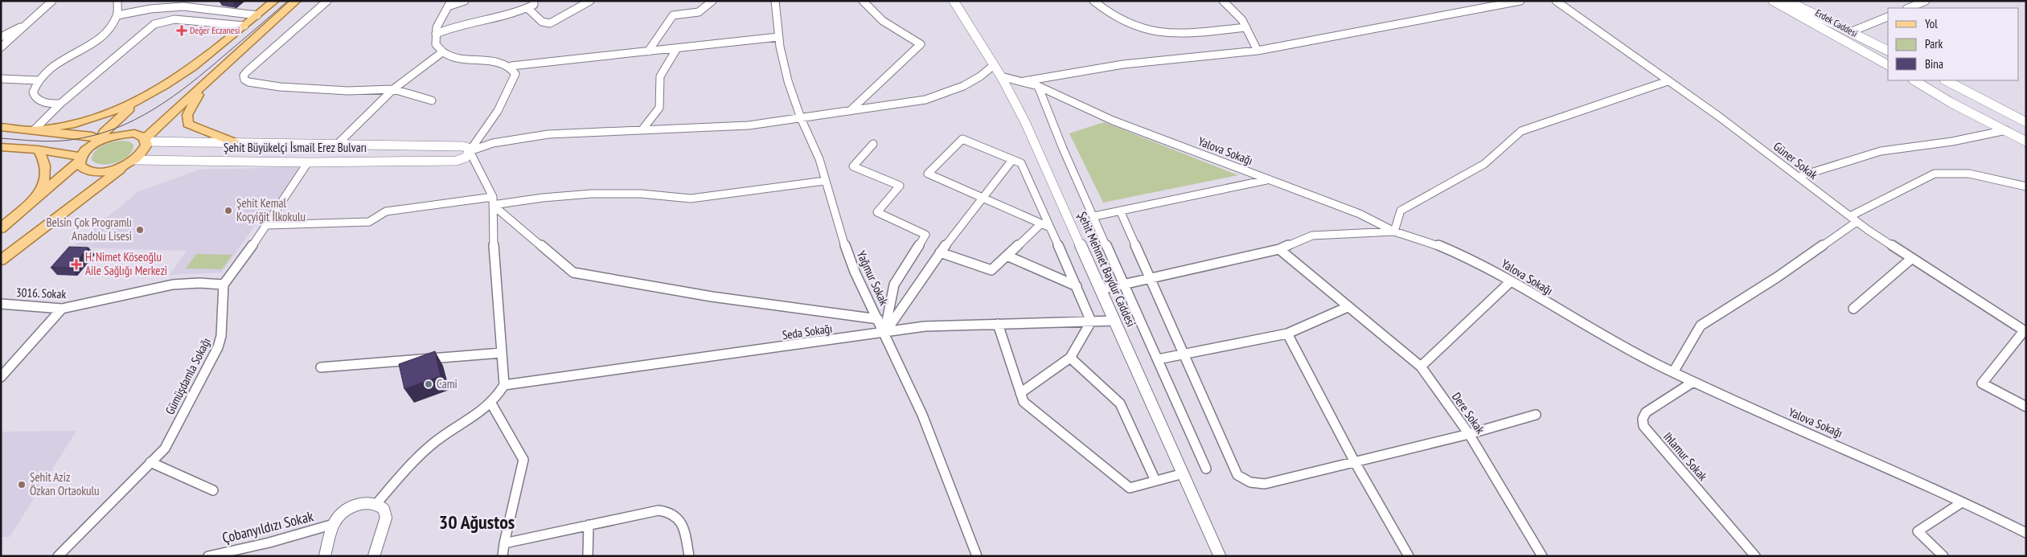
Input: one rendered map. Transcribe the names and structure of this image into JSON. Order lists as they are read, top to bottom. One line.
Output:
{"streets":{"street":["Erdek Caddesi","Şehit Büyükelçi İsmail Erez Bulvarı","Yalova Sokağı","Güner Sokak","Şehit Mehmet Baydur Caddesi","Yağmur Sokak","3016. Sokak","Seda Sokağı","Gümüşdamla Sokağı","Dere Sokak","Ihlamur Sokak","Çobanyıldızı Sokak"]},"crossings":[["Yalova Sokağı","Şehit Mehmet Baydur Caddesi"],["Yalova Sokağı","Ihlamur Sokak"],["Şehit Mehmet Baydur Caddesi","Seda Sokağı"],["Yağmur Sokak","Seda Sokağı"],["3016. Sokak","Gümüşdamla Sokağı"]],"districts":["30 Ağustos"],"places":{"health":["Değer Eczanesi","H. Nimet Köseoğlu Aile Sağlığı Merkezi"],"other":["Şehit Kemal Koçyiğit İlkokulu","Belsin Çok Programlı Anadolu Lisesi","Cami","Şehit Aziz Özkan Ortaokulu"]},"legend":["Yol","Park","Bina"]}
